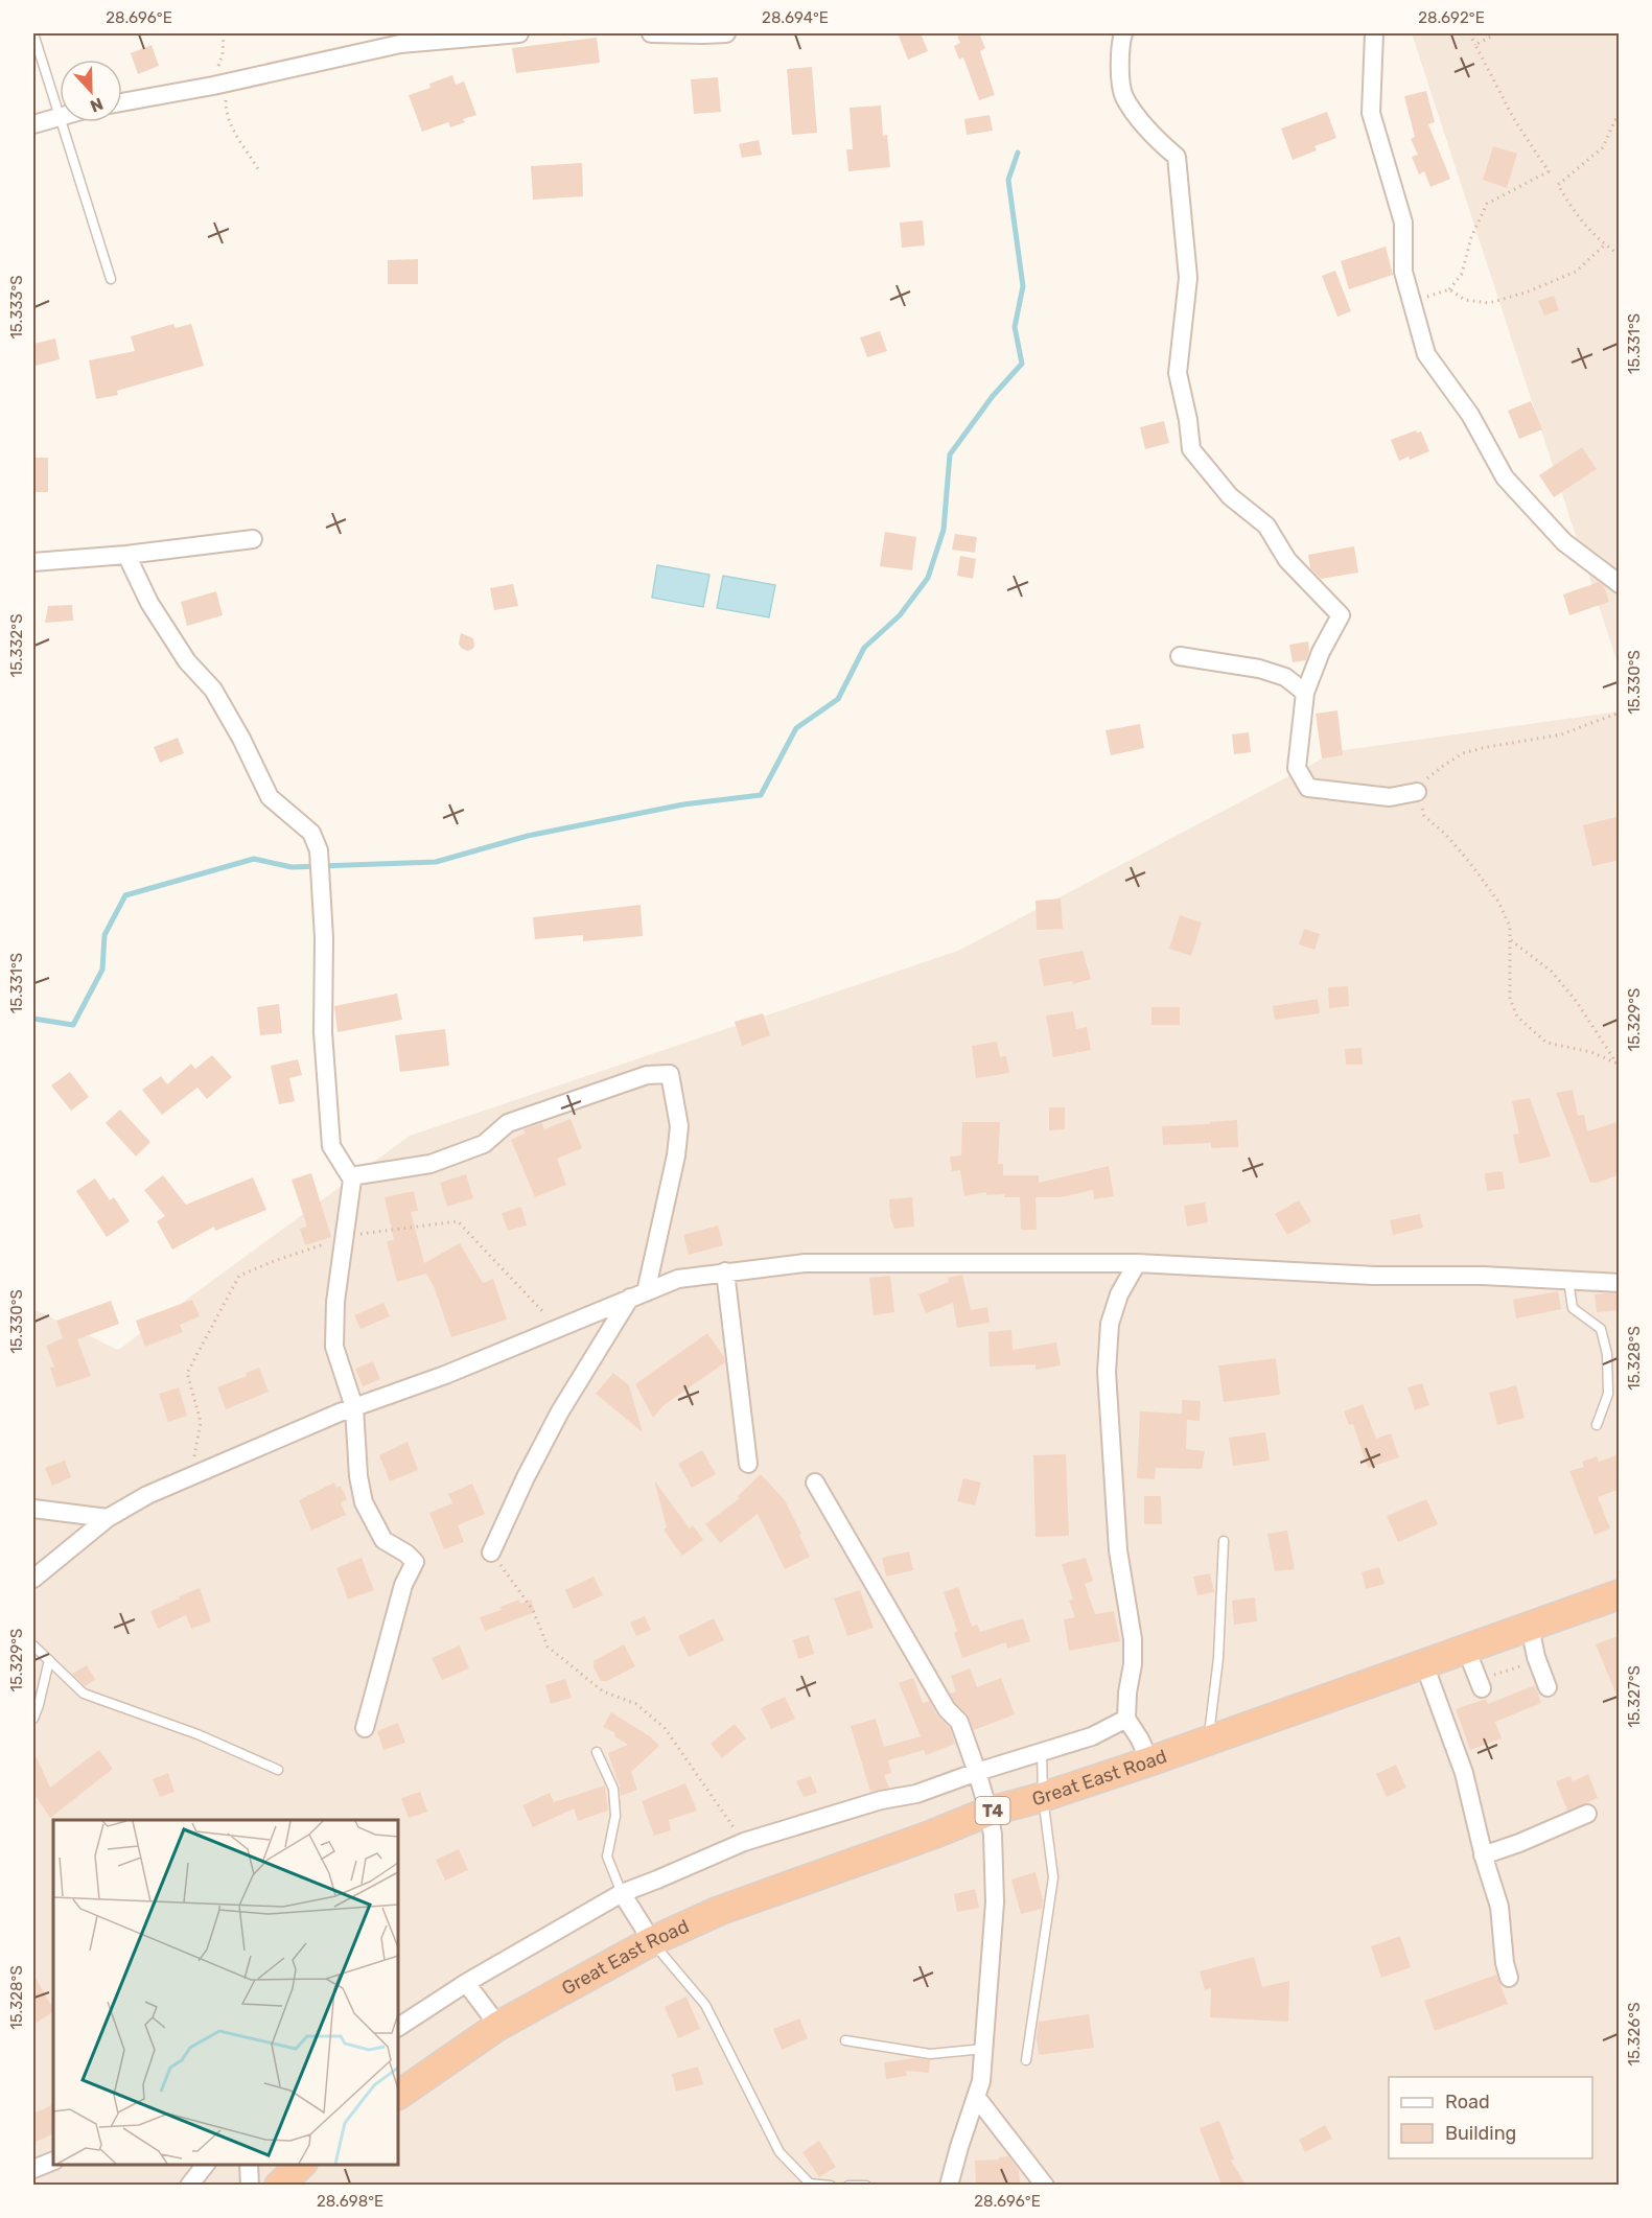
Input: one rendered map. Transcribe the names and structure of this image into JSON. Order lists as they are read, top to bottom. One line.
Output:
{"streets":{"highway":["Great East Road","T4"]},"legend":["Road","Building"],"north":"bottom","coordinates":["28.696°E","28.694°E","28.692°E","15.333°S","15.331°S","15.332°S","15.330°S","15.329°S","15.328°S","15.327°S","15.326°S","28.698°E"]}
